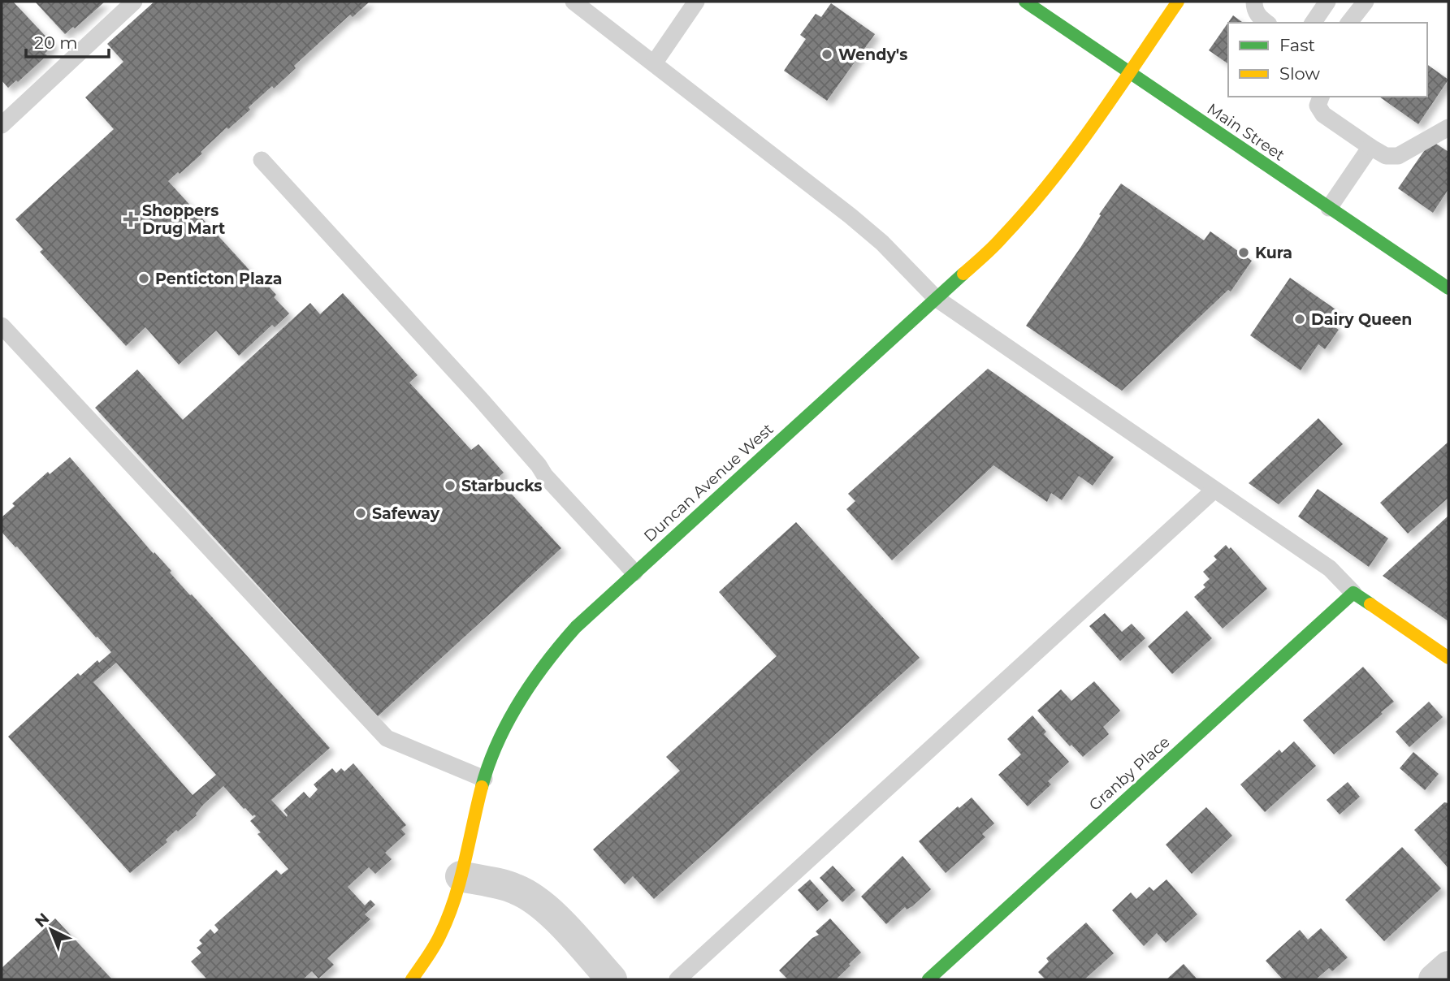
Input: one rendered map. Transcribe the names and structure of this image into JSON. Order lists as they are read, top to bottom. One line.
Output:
{"streets":{"street":["Main Street","Duncan Avenue West","Granby Place"]},"crossings":[["Main Street","Duncan Avenue West"]],"places":{"other":["Wendy's","Kura","Penticton Plaza","Dairy Queen","Starbucks","Safeway"],"health":["Shoppers Drug Mart"]},"legend":["Fast","Slow"],"scale_bar":"20 m","north":"top left"}
